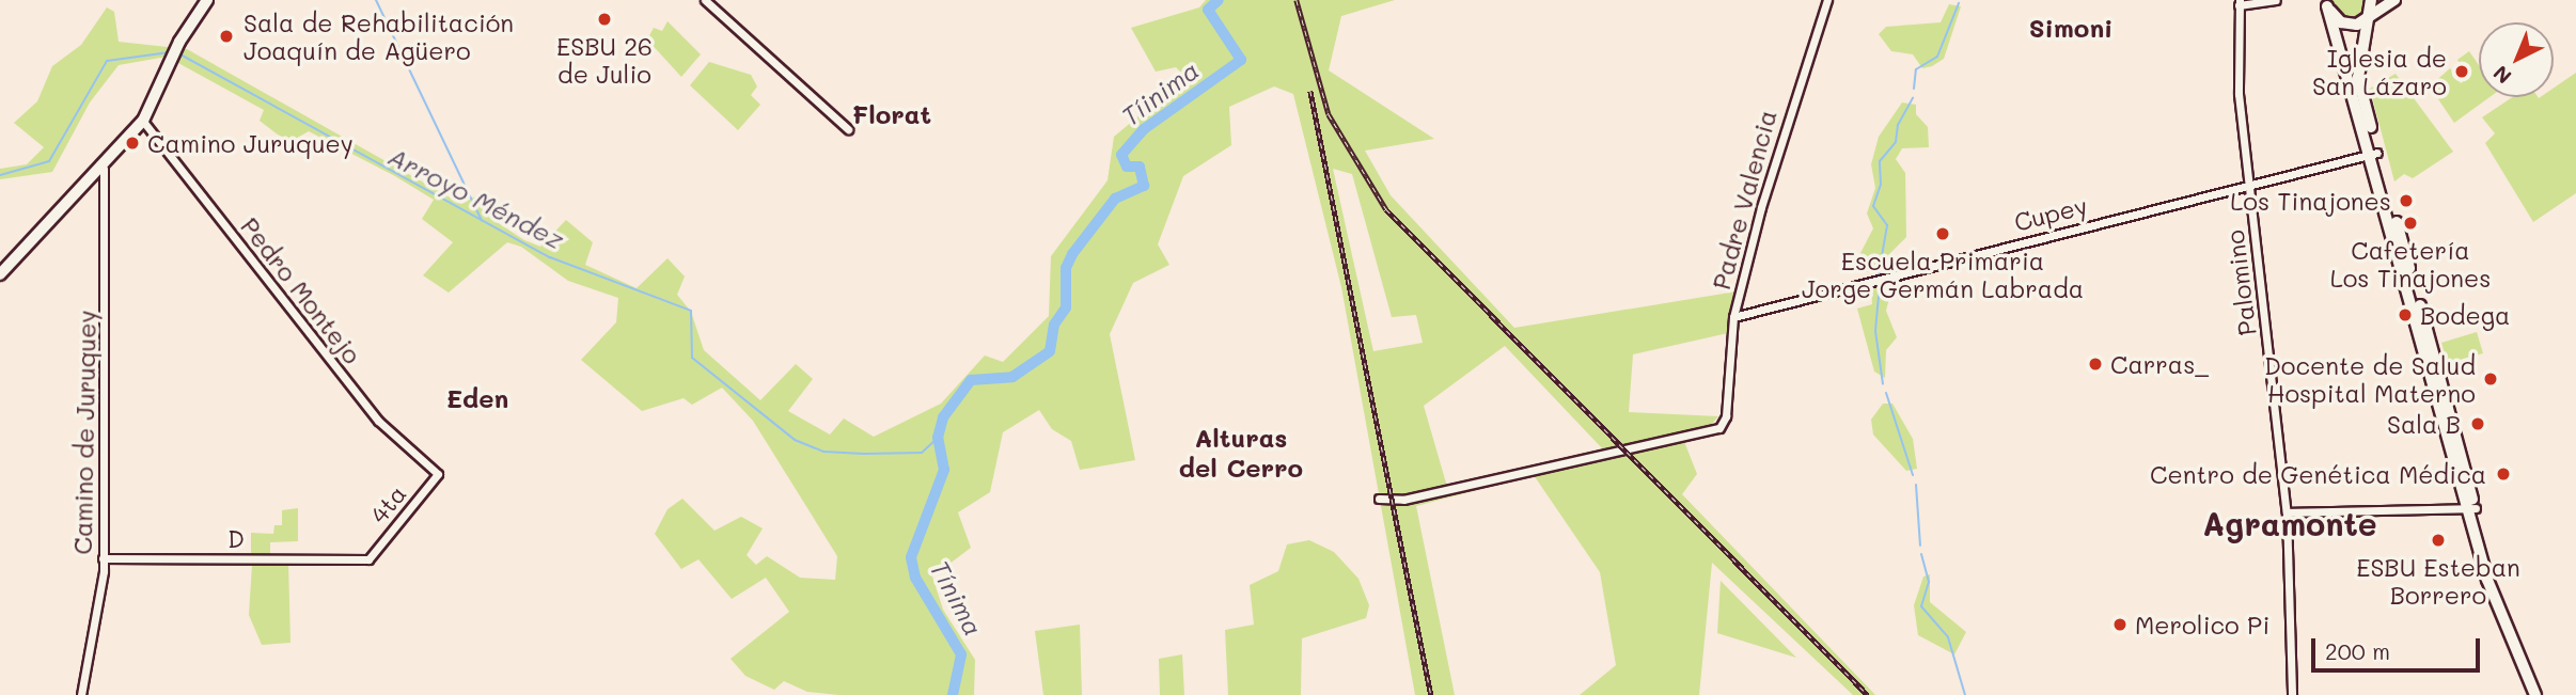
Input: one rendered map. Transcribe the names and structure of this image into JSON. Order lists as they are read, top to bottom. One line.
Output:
{"streets":{"street":["Padre Valencia","Cupey","Palomino","Pedro Montejo","Camino de Juruquey","4ta","D"]},"crossings":[["Padre Valencia","Cupey"],["Cupey","Palomino"],["Pedro Montejo","4ta"],["Camino de Juruquey","D"],["4ta","D"]],"districts":["Simoni","Florat","Eden","Alturas del Cerro","Agramonte"],"water":["Tíinima","Arroyo Méndez","Tínima"],"places":["ESBU 26 de Julio","Sala de Rehabilitación Joaquín de Agüero","Iglesia de San Lázaro","Camino Juruquey","Los Tinajones","Cafetería Los Tinajones","Escuela Primaria Jorge Germán Labrada","Bodega","Carras_","Docente de Salud Hospital Materno","Sala B","Centro de Genética Médica","ESBU Esteban Borrero","Merolico Pi"],"scale_bar":"200 m","north":"bottom left"}
